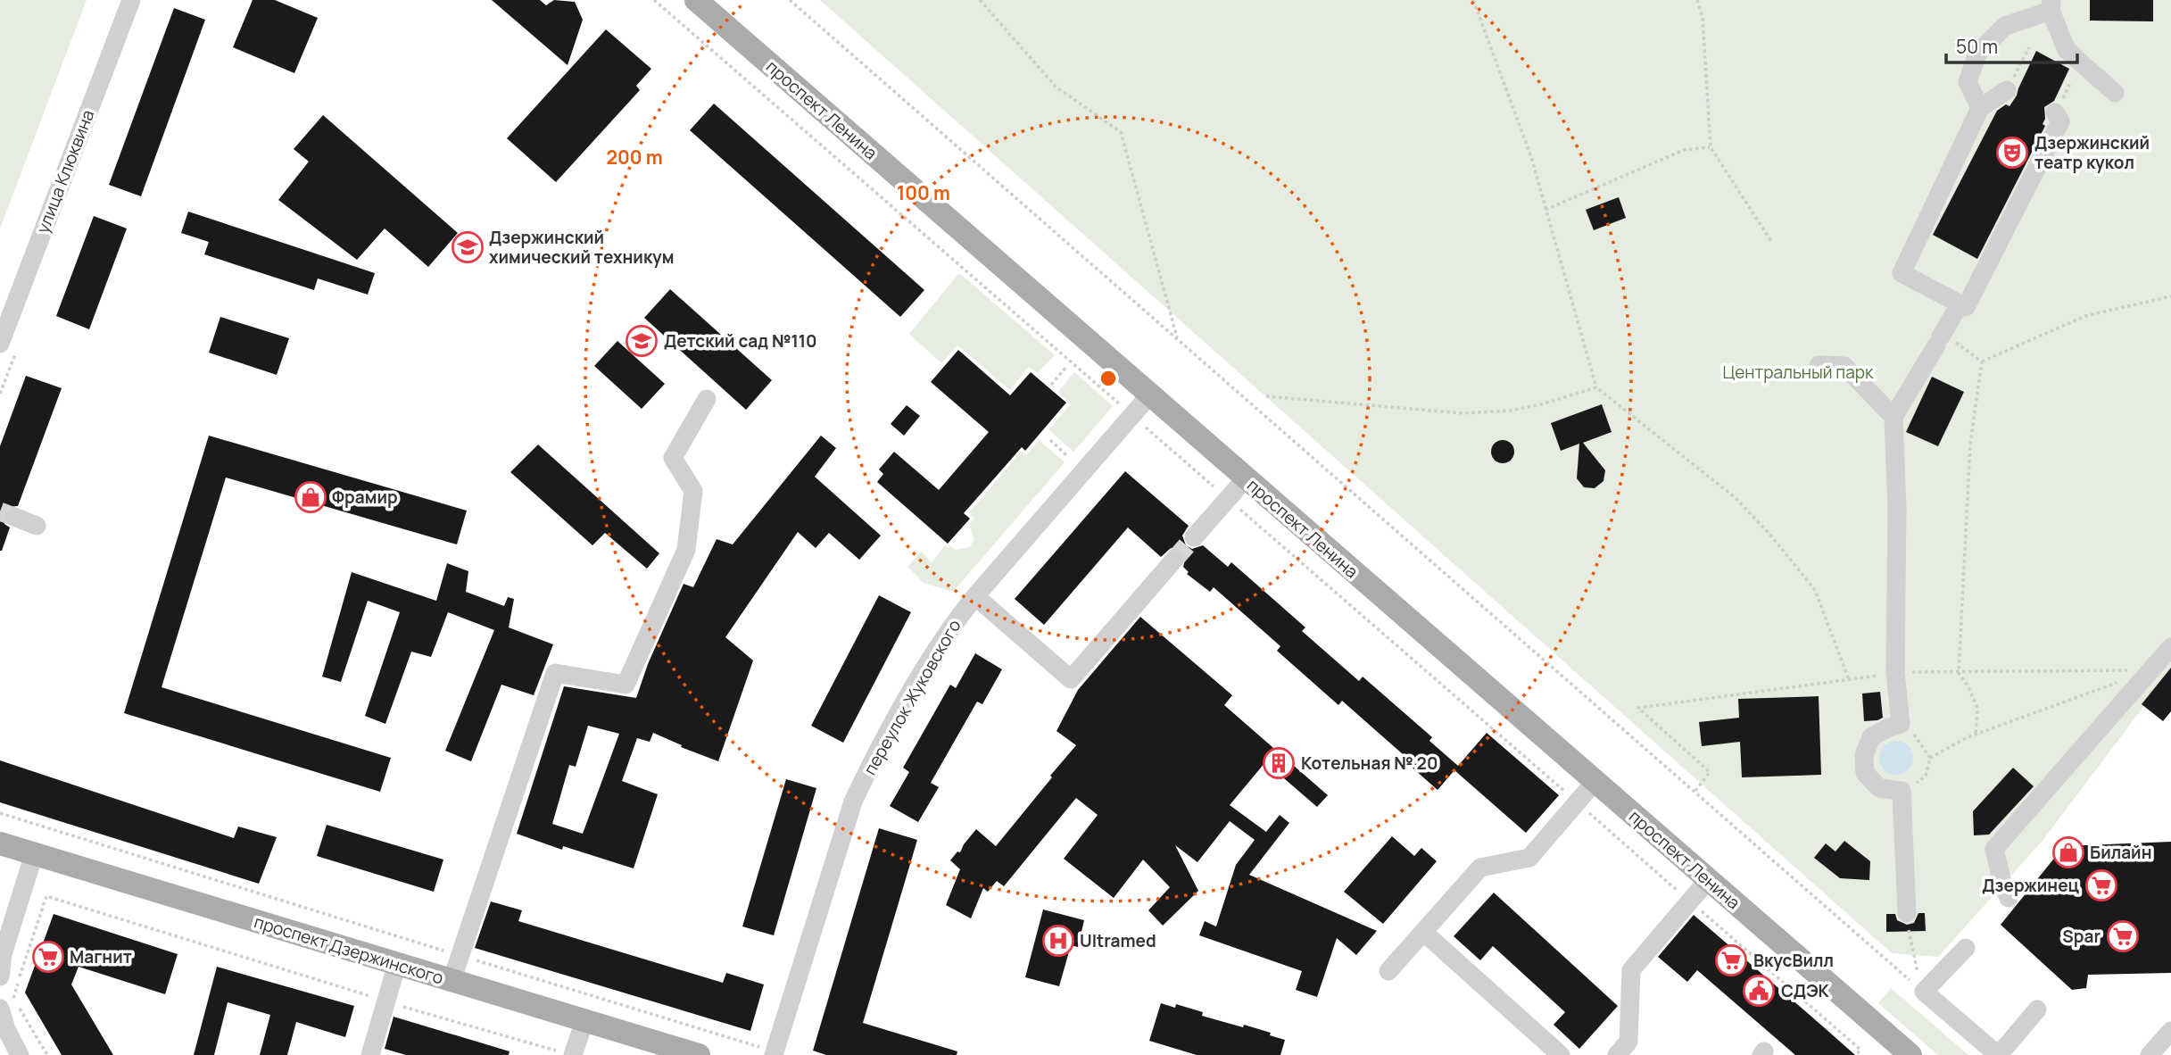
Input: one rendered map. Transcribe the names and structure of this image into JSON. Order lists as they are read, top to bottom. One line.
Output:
{"streets":{"main road":["проспект Ленина","проспект Дзержинского"],"street":["улица Клюквина","переулок Жуковского"]},"crossings":[["проспект Ленина","переулок Жуковского"]],"parks":["Центральный парк"],"places":{"theatre":["Дзержинский театр кукол"],"school or university":["Дзержинский химический техникум","Детский сад №110"],"shop":["Фрамир","Билайн"],"building":["Котельная № 20"],"supermarket":["Дзержинец","Spar","Магнит","ВкусВилл"],"hospital":["Ultramed"],"public building":["СДЭК"]},"scale_bar":"50 m","rings":["200 m","100 m"]}
